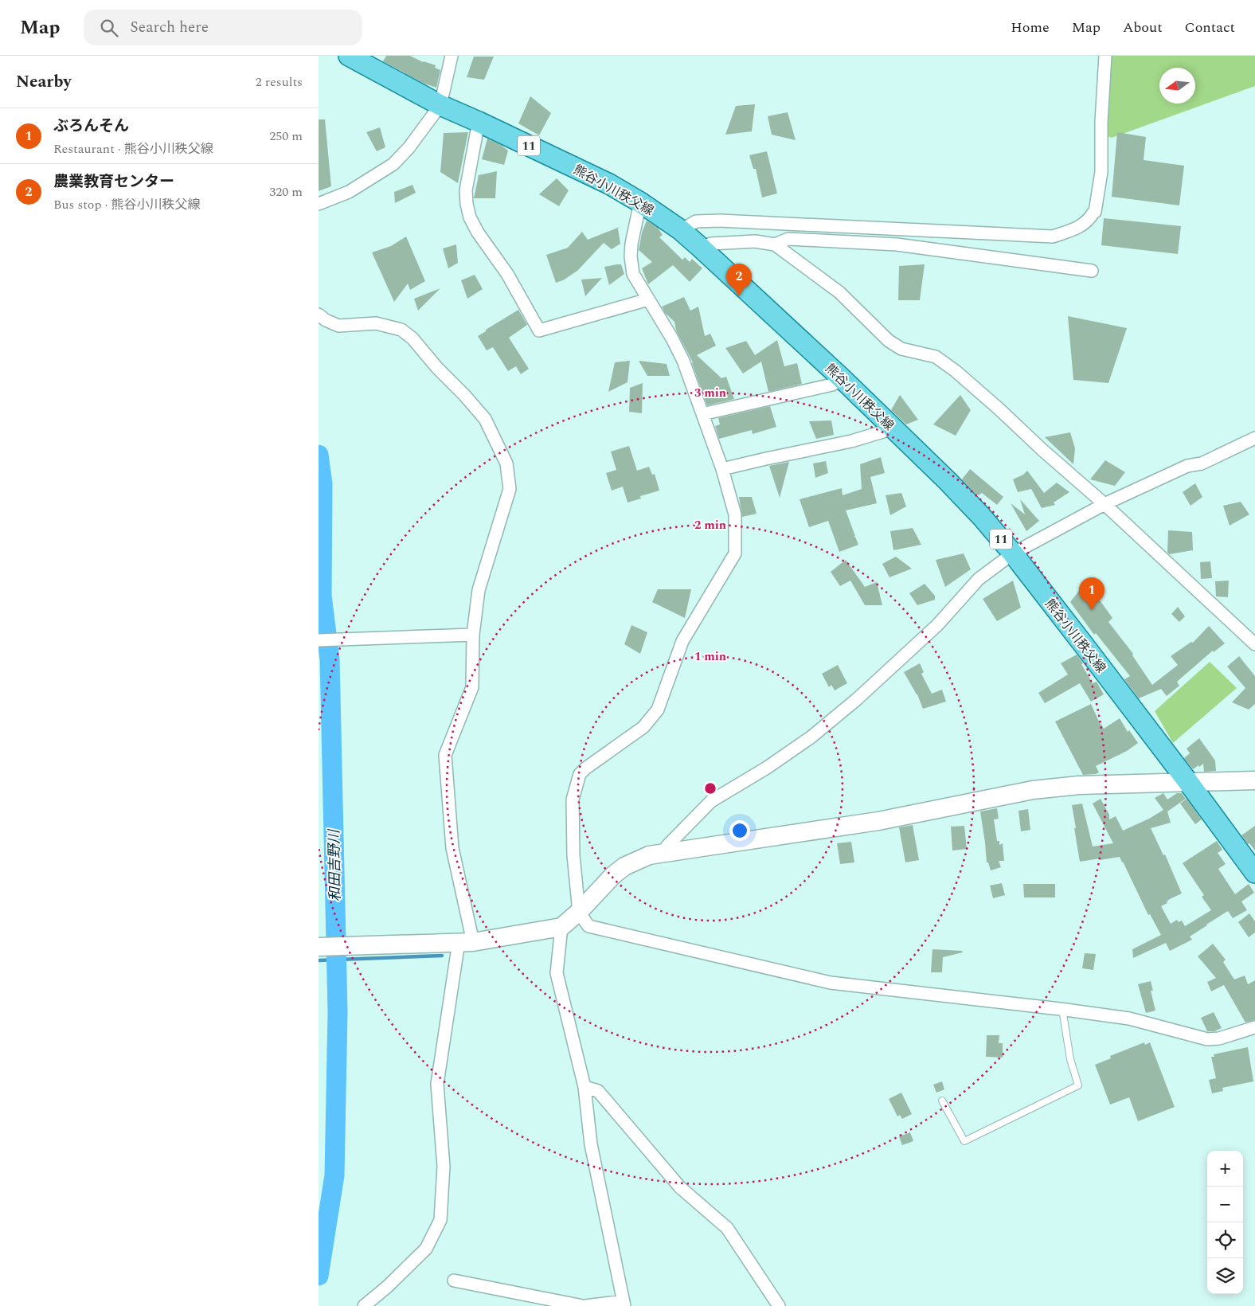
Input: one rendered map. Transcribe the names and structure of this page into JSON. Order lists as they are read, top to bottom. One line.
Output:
{"streets":{"main road":["11","熊谷小川秩父線"]},"water":["和田吉野川"],"north":"left","page":{"header":"Map","search":"Search here","nav":["Home","Map","About","Contact"],"heading":["Nearby","2 results"],"list":[{"mark":"1","name":"ぶろんそん","note":"Restaurant · 熊谷小川秩父線","value":"250 m"},{"mark":"2","name":"農業教育センター","note":"Bus stop · 熊谷小川秩父線","value":"320 m"}],"pins":["2","1"],"map_buttons":["+","−"]},"rings":["3 min","2 min","1 min"]}
